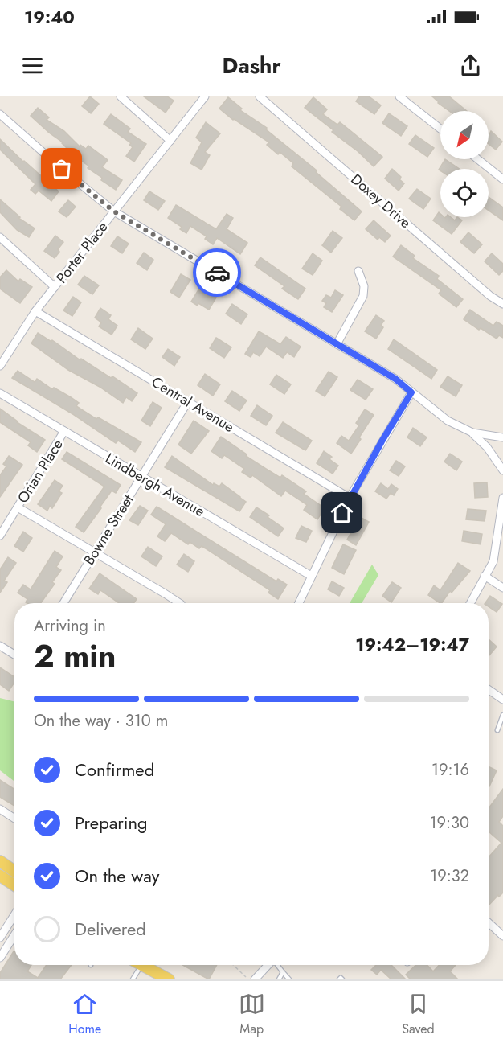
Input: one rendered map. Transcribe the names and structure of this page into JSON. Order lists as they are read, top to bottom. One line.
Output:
{"streets":{"street":["Doxey Drive","Porter Place","Central Avenue","Orian Place","Lindbergh Avenue","Bowne Street"]},"crossings":[["Porter Place","Central Avenue"],["Central Avenue","Bowne Street"],["Orian Place","Lindbergh Avenue"],["Lindbergh Avenue","Bowne Street"]],"north":"bottom left","page":{"status":"19:40","header":"Dashr","heading":["2 min","Arriving in","19:42–19:47"],"bar":"On the way · 310 m","list":[["Confirmed","19:16"],["Preparing","19:30"],["On the way","19:32"],"Delivered"],"tabs":["Home","Map","Saved"]}}
